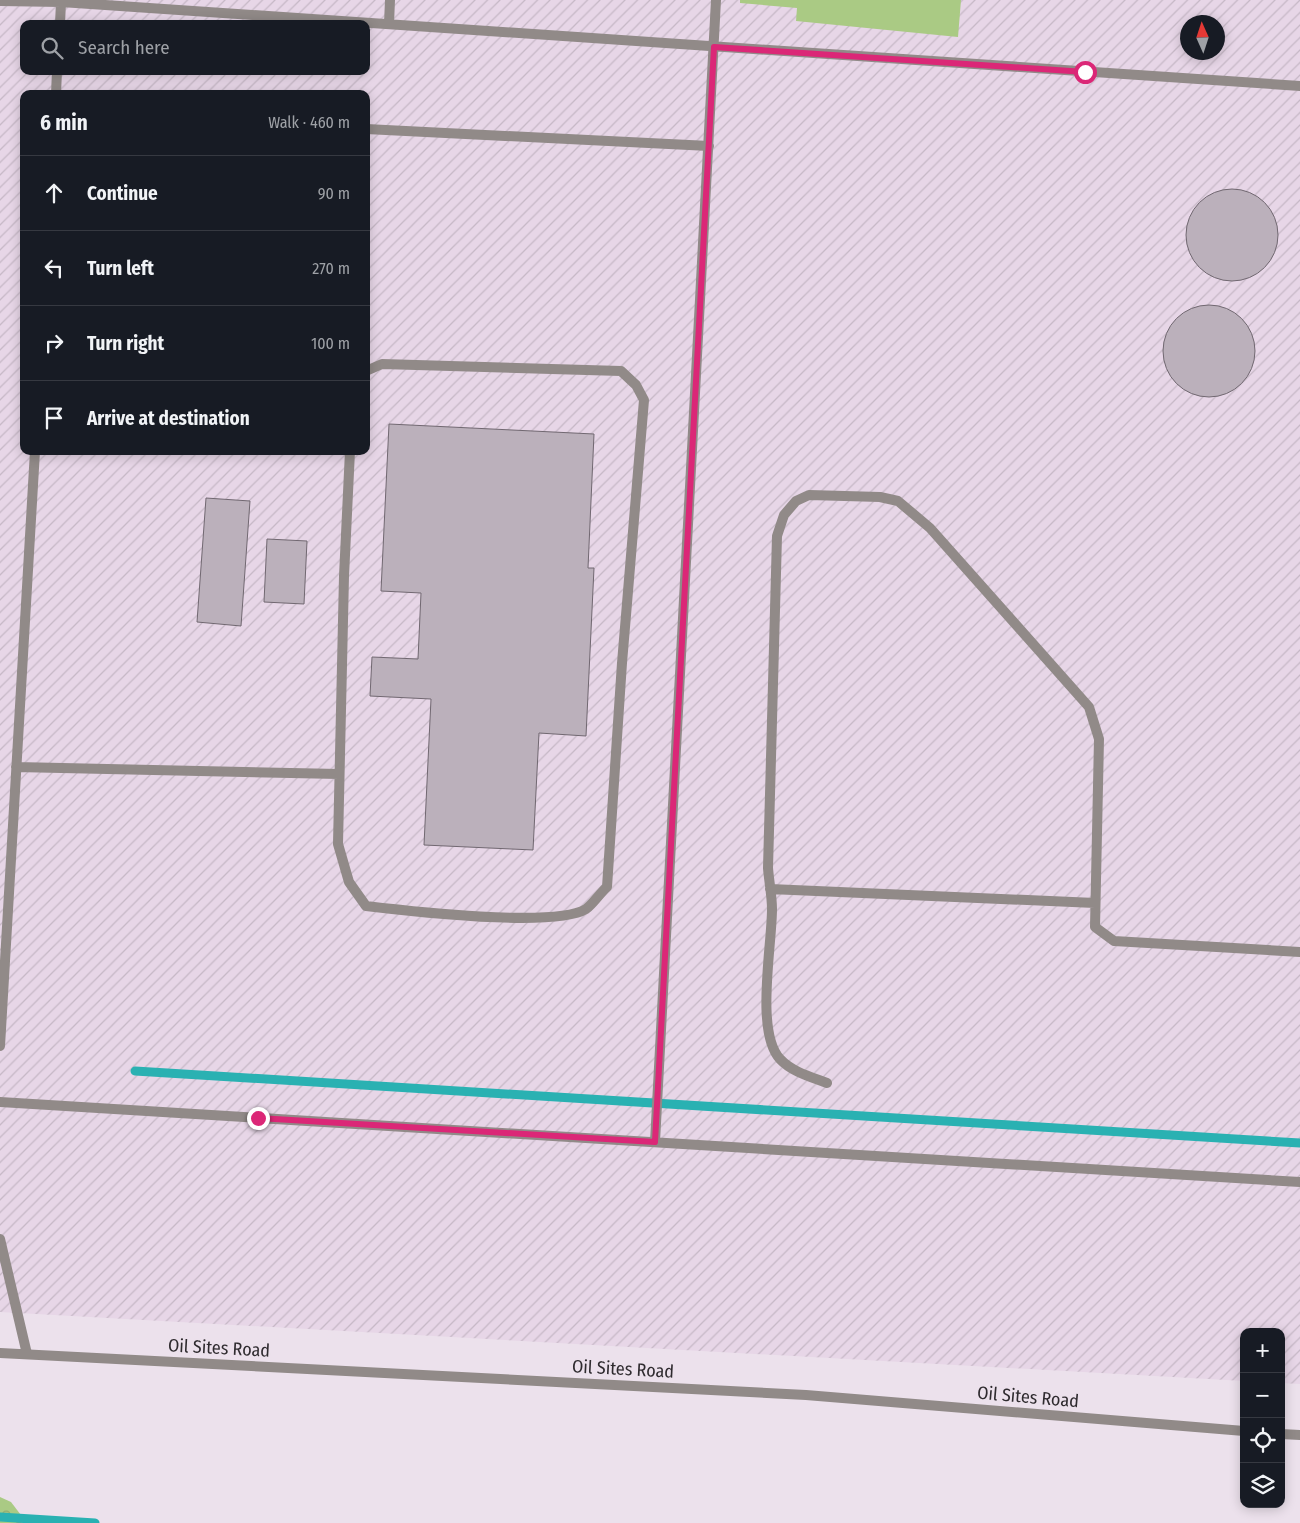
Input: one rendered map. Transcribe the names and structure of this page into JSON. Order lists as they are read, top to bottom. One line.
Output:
{"streets":{"lane":["Oil Sites Road"]},"north":"top","page":{"search":"Search here","heading":["6 min","Walk · 460 m"],"list":[["Continue","90 m"],["Turn left","270 m"],["Turn right","100 m"],"Arrive at destination"],"map_buttons":["+","−"]}}
